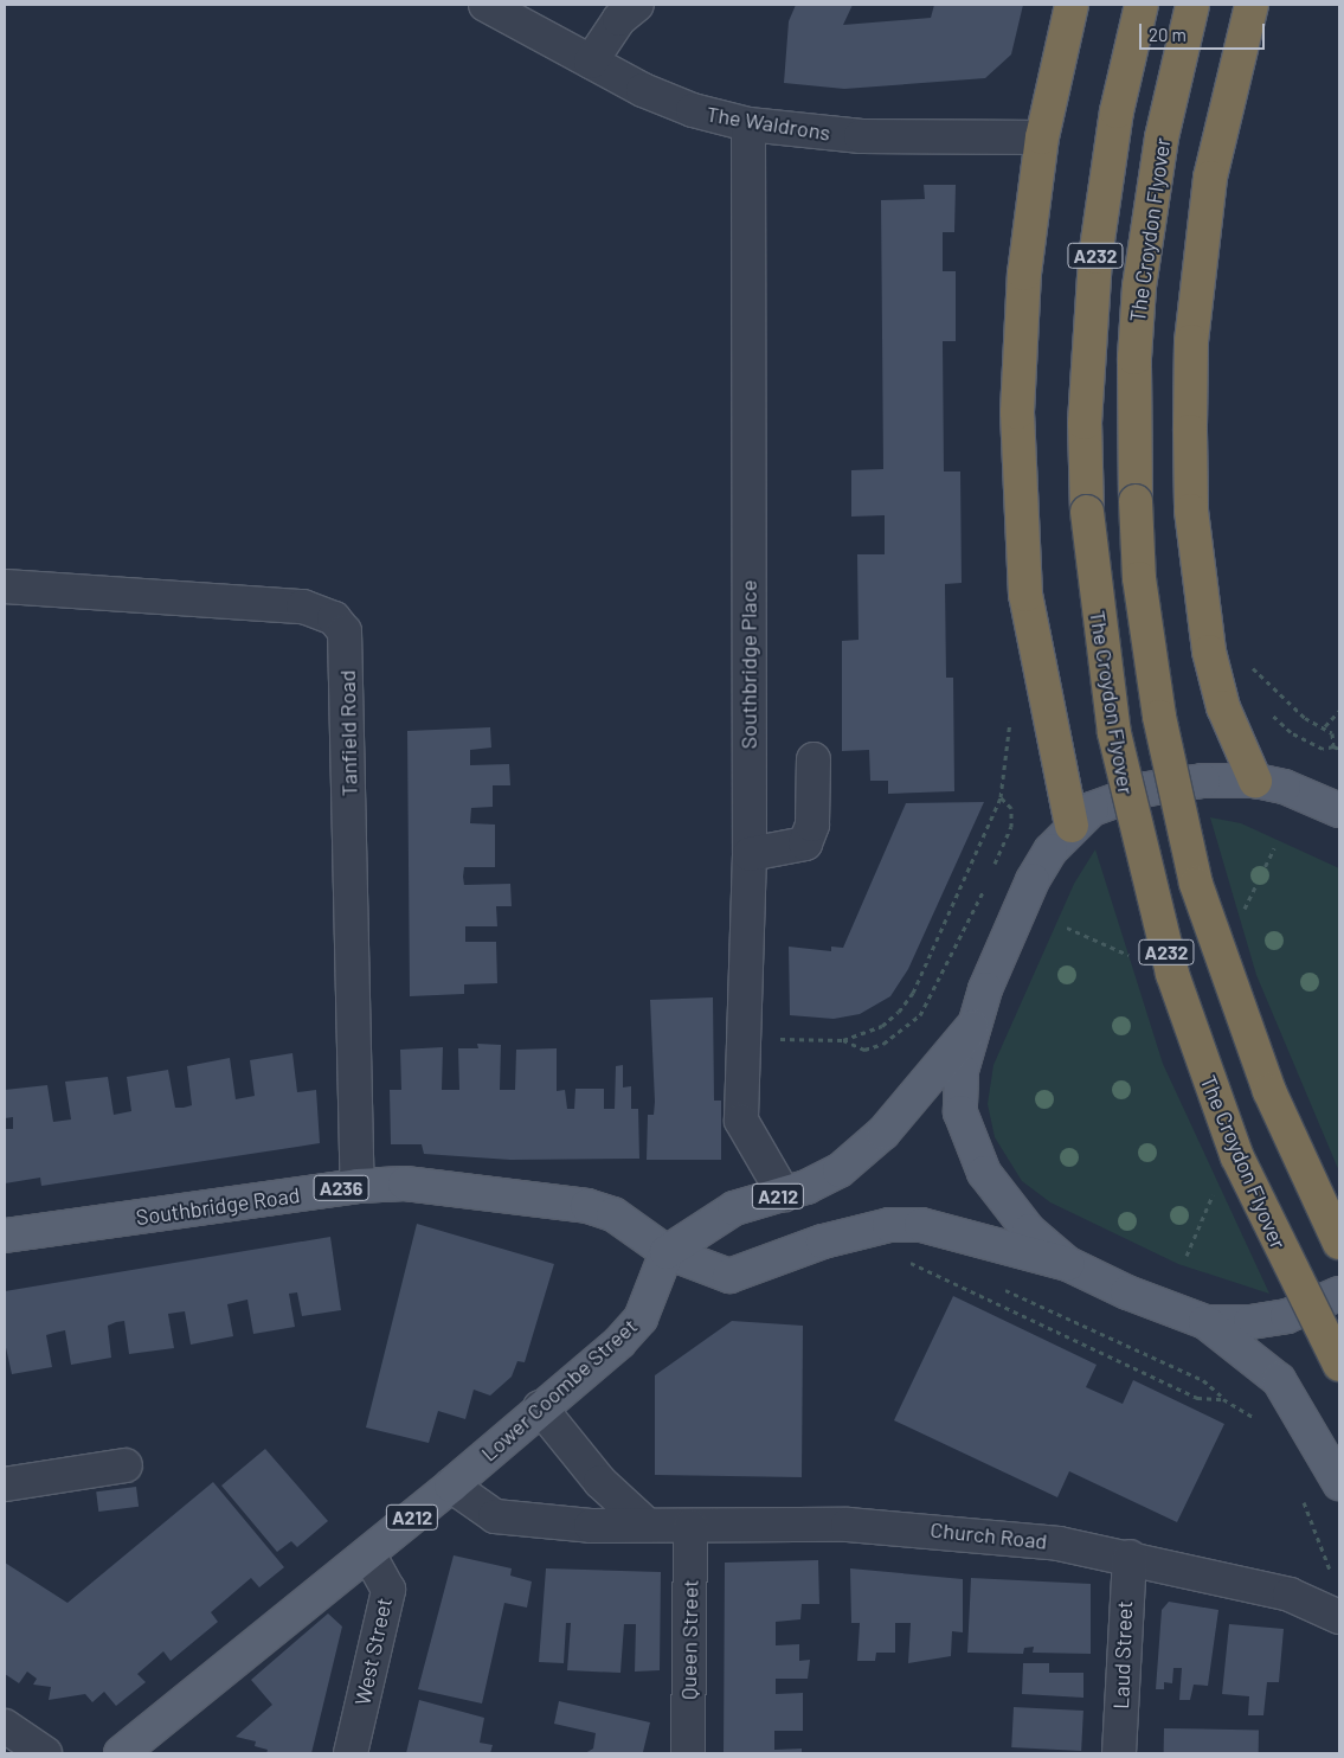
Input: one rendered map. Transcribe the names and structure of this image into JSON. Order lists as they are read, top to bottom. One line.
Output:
{"streets":{"highway":["The Croydon Flyover","A232"],"main road":["A236","A212","Southbridge Road","Lower Coombe Street"],"street":["The Waldrons","Southbridge Place","Tanfield Road","Church Road","Queen Street","West Street","Laud Street"]},"crossings":[["The Waldrons","Southbridge Place"],["Southbridge Place","A212"],["Tanfield Road","Southbridge Road"],["A212","Southbridge Road"],["A212","Lower Coombe Street"],["Southbridge Road","Lower Coombe Street"],["Lower Coombe Street","Church Road"],["Lower Coombe Street","West Street"],["Church Road","Queen Street"],["Church Road","Laud Street"]],"scale_bar":"20 m"}
